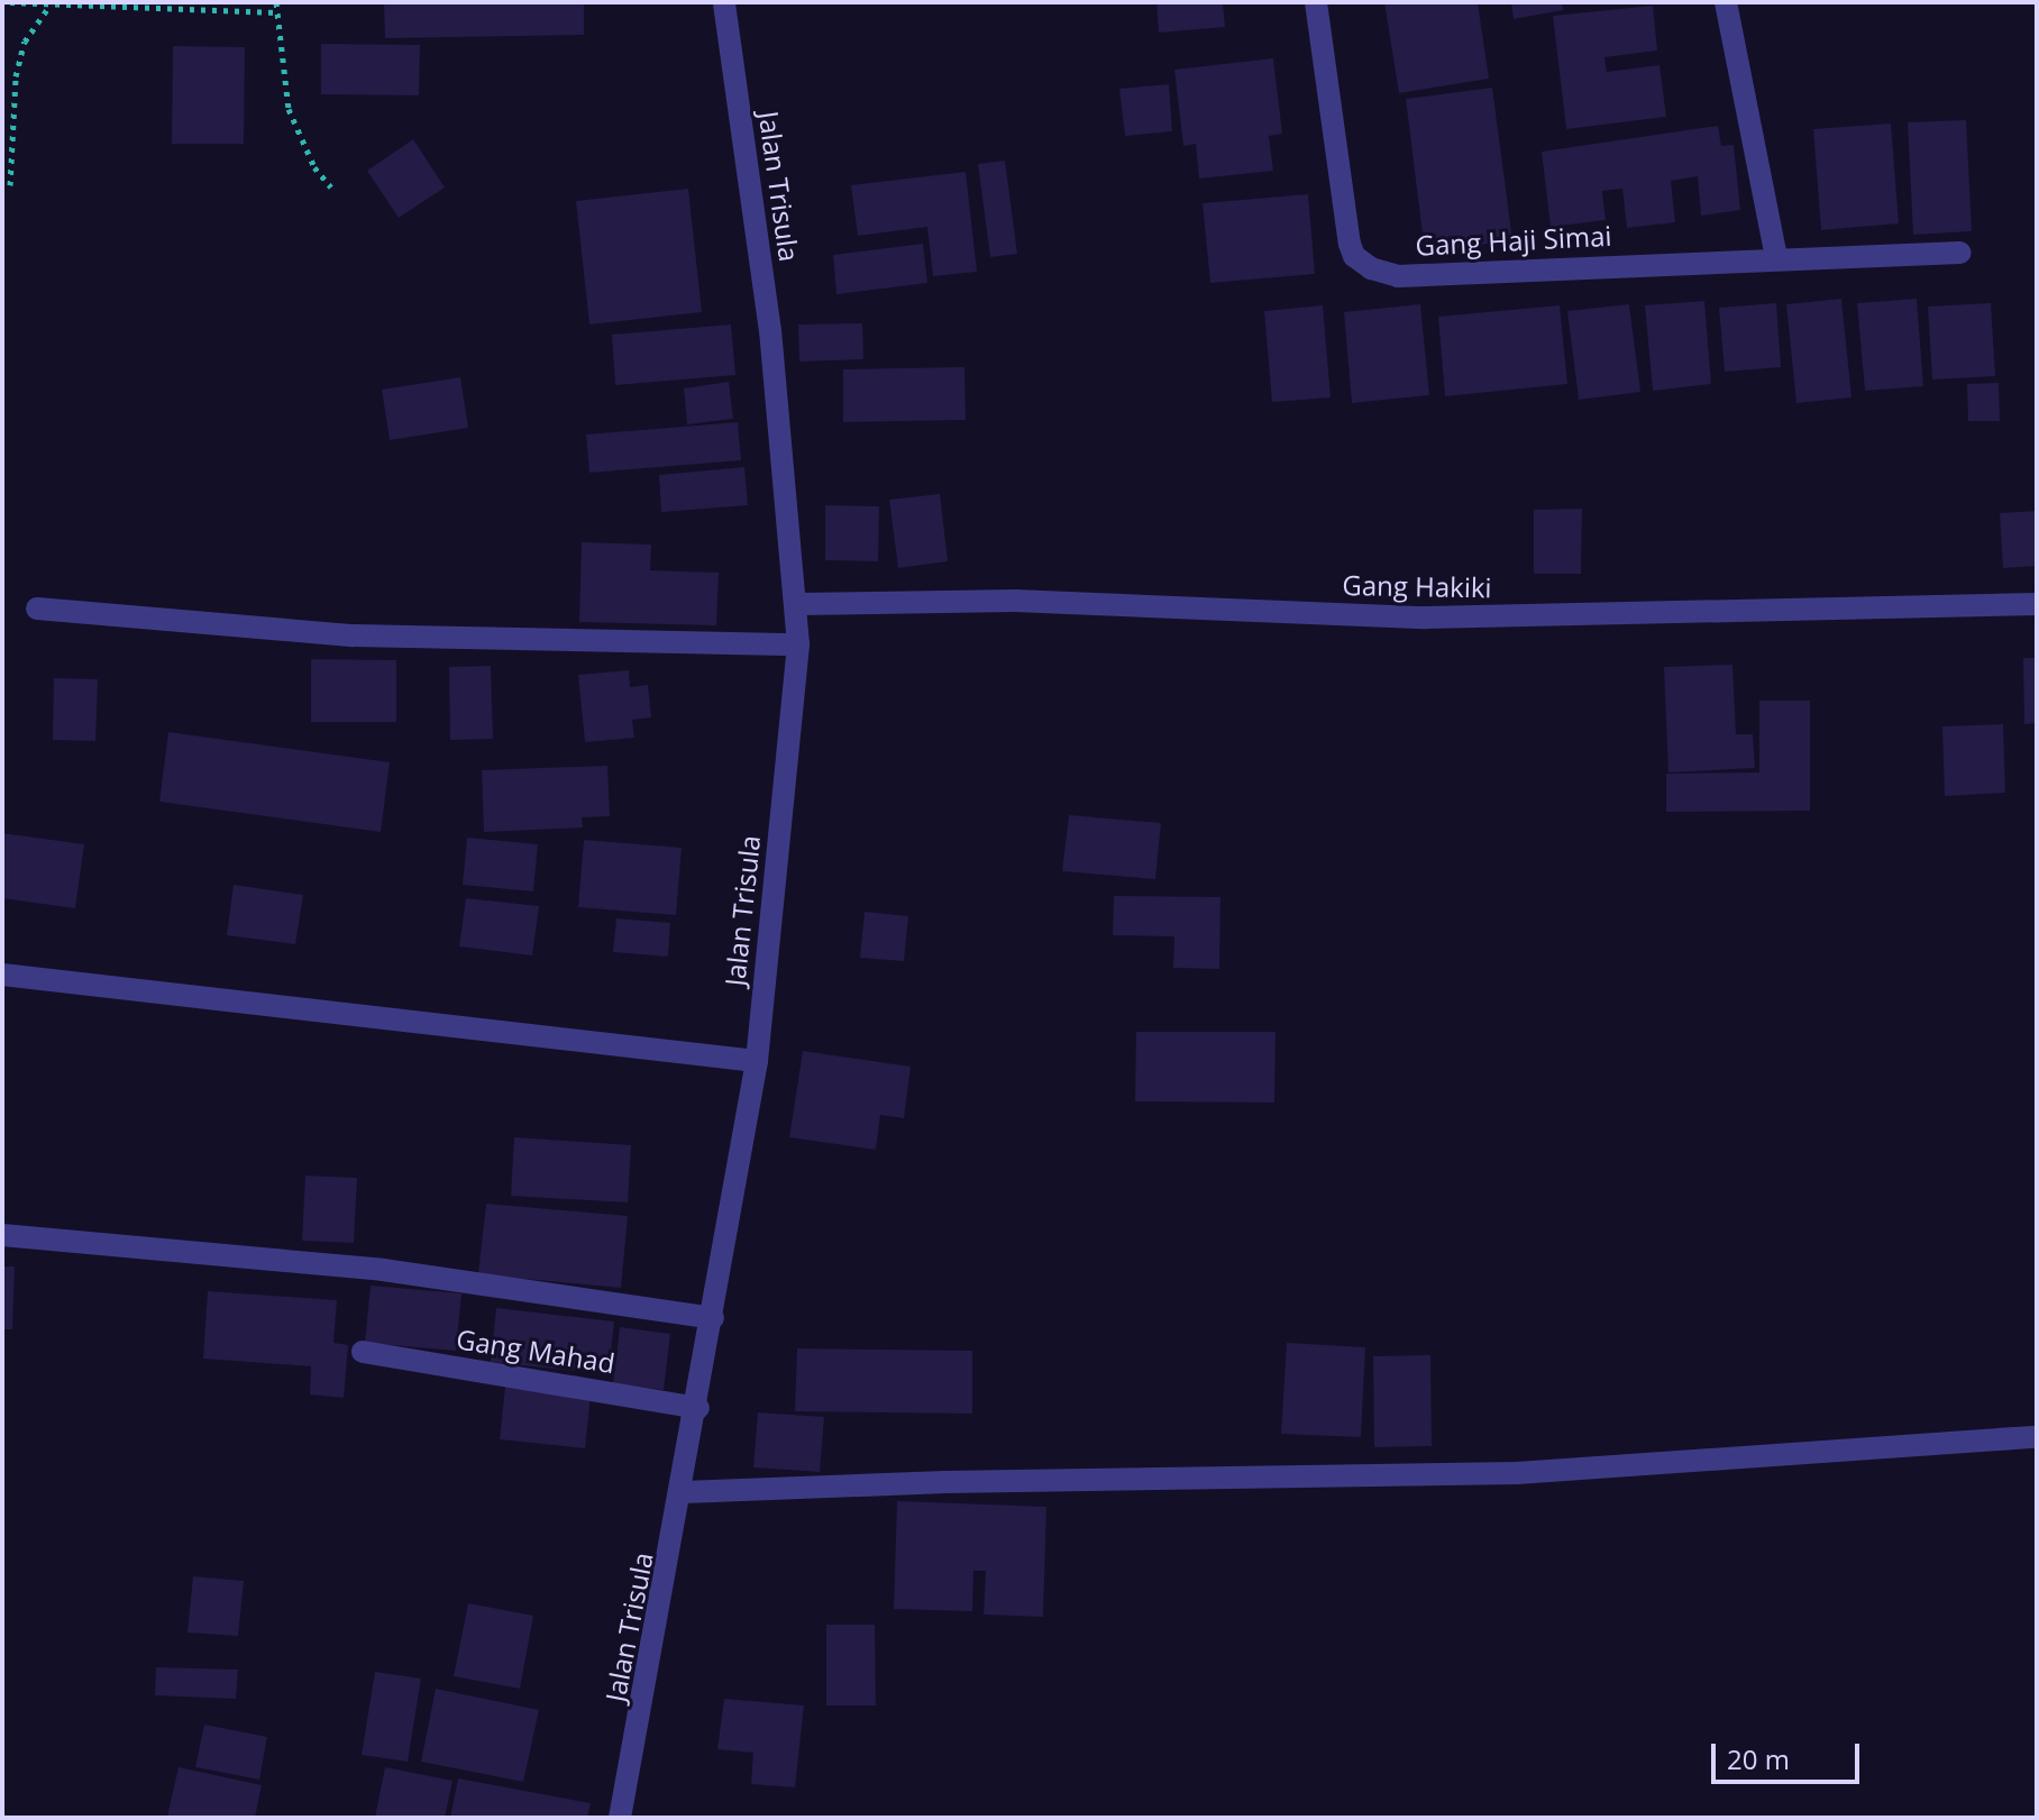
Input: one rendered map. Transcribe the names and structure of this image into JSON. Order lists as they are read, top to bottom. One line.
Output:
{"streets":{"street":["Jalan Trisula","Gang Haji Simai","Gang Hakiki","Gang Mahad"]},"crossings":[["Jalan Trisula","Gang Hakiki"],["Jalan Trisula","Gang Mahad"]],"scale_bar":"20 m"}
